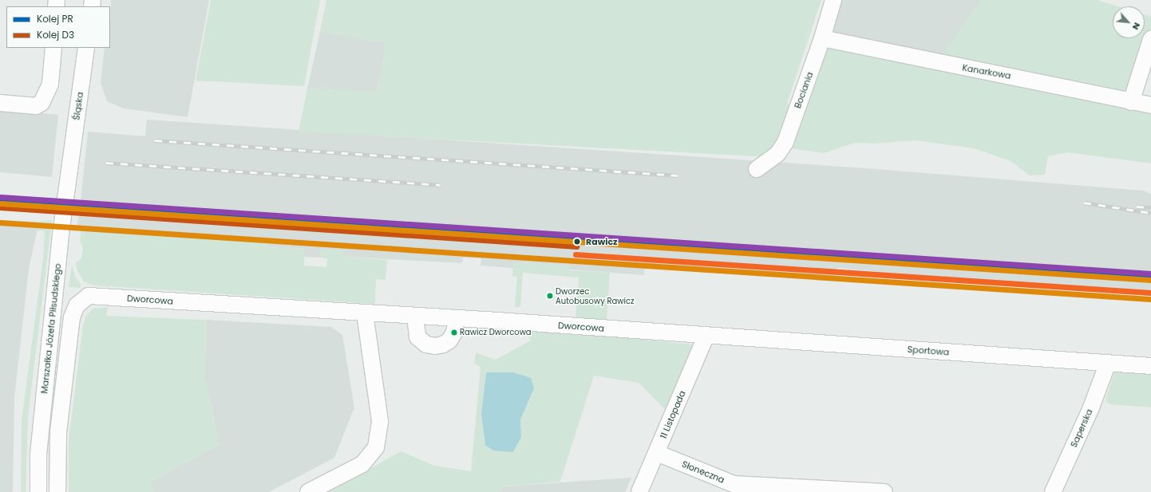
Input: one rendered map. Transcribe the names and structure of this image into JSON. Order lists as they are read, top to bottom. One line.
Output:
{"streets":{"street":["Kanarkowa","Bociania","Śląska","Dworcowa","Marszałka Józefa Piłsudskiego","Sportowa","11 Listopada","Saperska","Słoneczna"]},"crossings":[["Kanarkowa","Bociania"],["Śląska","Marszałka Józefa Piłsudskiego"],["Dworcowa","Sportowa"],["Dworcowa","11 Listopada"],["Sportowa","11 Listopada"],["Sportowa","Saperska"],["11 Listopada","Słoneczna"]],"places":["Rawicz","Dworzec Autobusowy Rawicz","Rawicz Dworcowa"],"lines":["rail line PR","rail line D3"],"legend":["Kolej PR","Kolej D3"],"north":"bottom right"}
